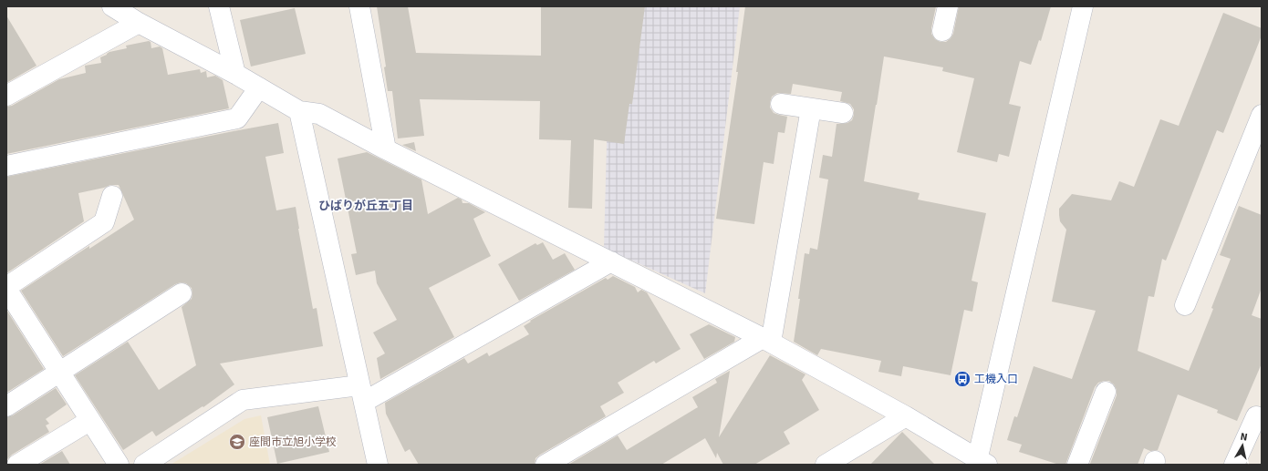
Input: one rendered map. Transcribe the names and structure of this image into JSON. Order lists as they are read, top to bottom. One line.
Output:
{"districts":["ひばりが丘五丁目"],"places":{"bus stop":["工機入口"],"school or university":["座間市立旭小学校"]},"north":"top"}
